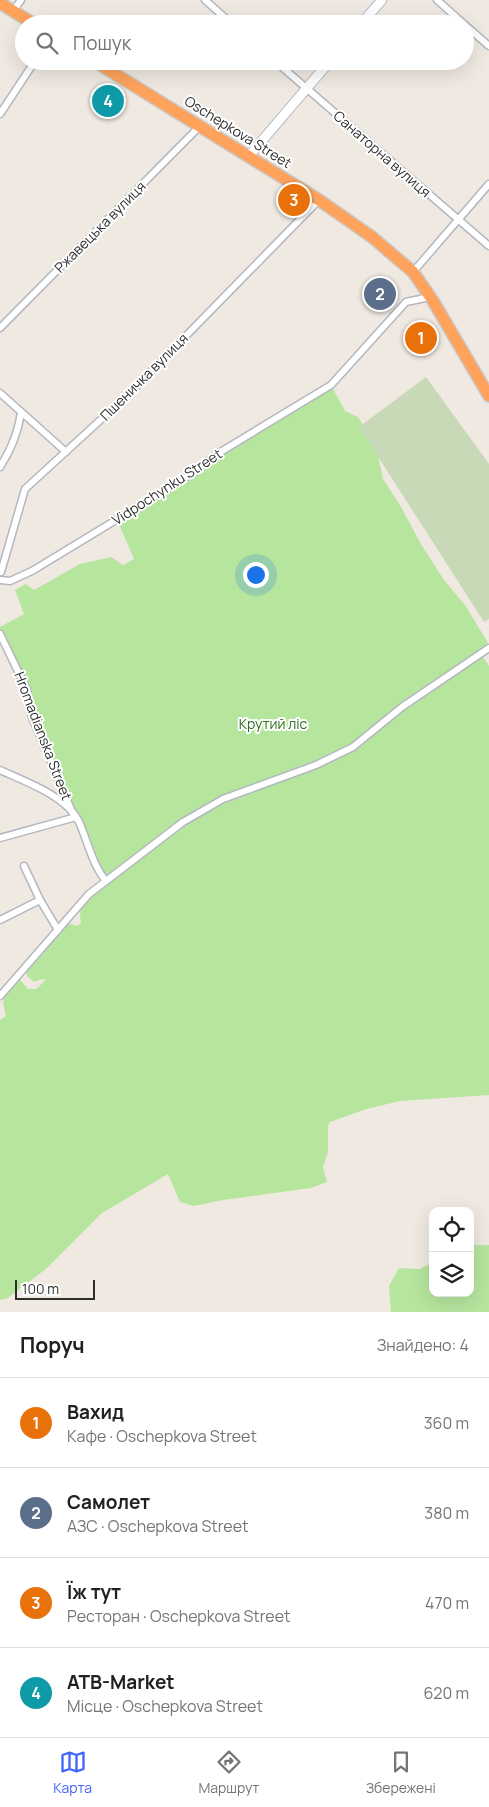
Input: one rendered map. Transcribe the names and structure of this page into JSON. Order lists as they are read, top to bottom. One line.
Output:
{"streets":{"highway":["Oschepkova Street"],"street":["Санаторна вулиця","Ржавецька вулиця","Пшеничка вулиця","Vidpochynku Street","Hromadianska Street"]},"crossings":[["Oschepkova Street","Ржавецька вулиця"],["Oschepkova Street","Пшеничка вулиця"],["Oschepkova Street","Vidpochynku Street"],["Пшеничка вулиця","Vidpochynku Street"]],"parks":["Крутий ліс"],"scale_bar":"100 m","page":{"search":"Пошук","pins":["4","3","2","1"],"scale":"100 m","heading":["Поруч","Знайдено: 4"],"list":[{"mark":"1","name":"Вахид","note":"Кафе · Oschepkova Street","value":"360 m"},{"mark":"2","name":"Самолет","note":"АЗС · Oschepkova Street","value":"380 m"},{"mark":"3","name":"Їж тут","note":"Ресторан · Oschepkova Street","value":"470 m"},{"mark":"4","name":"ATB-Market","note":"Місце · Oschepkova Street","value":"620 m"}],"nav":["Карта","Маршрут","Збережені"]}}
